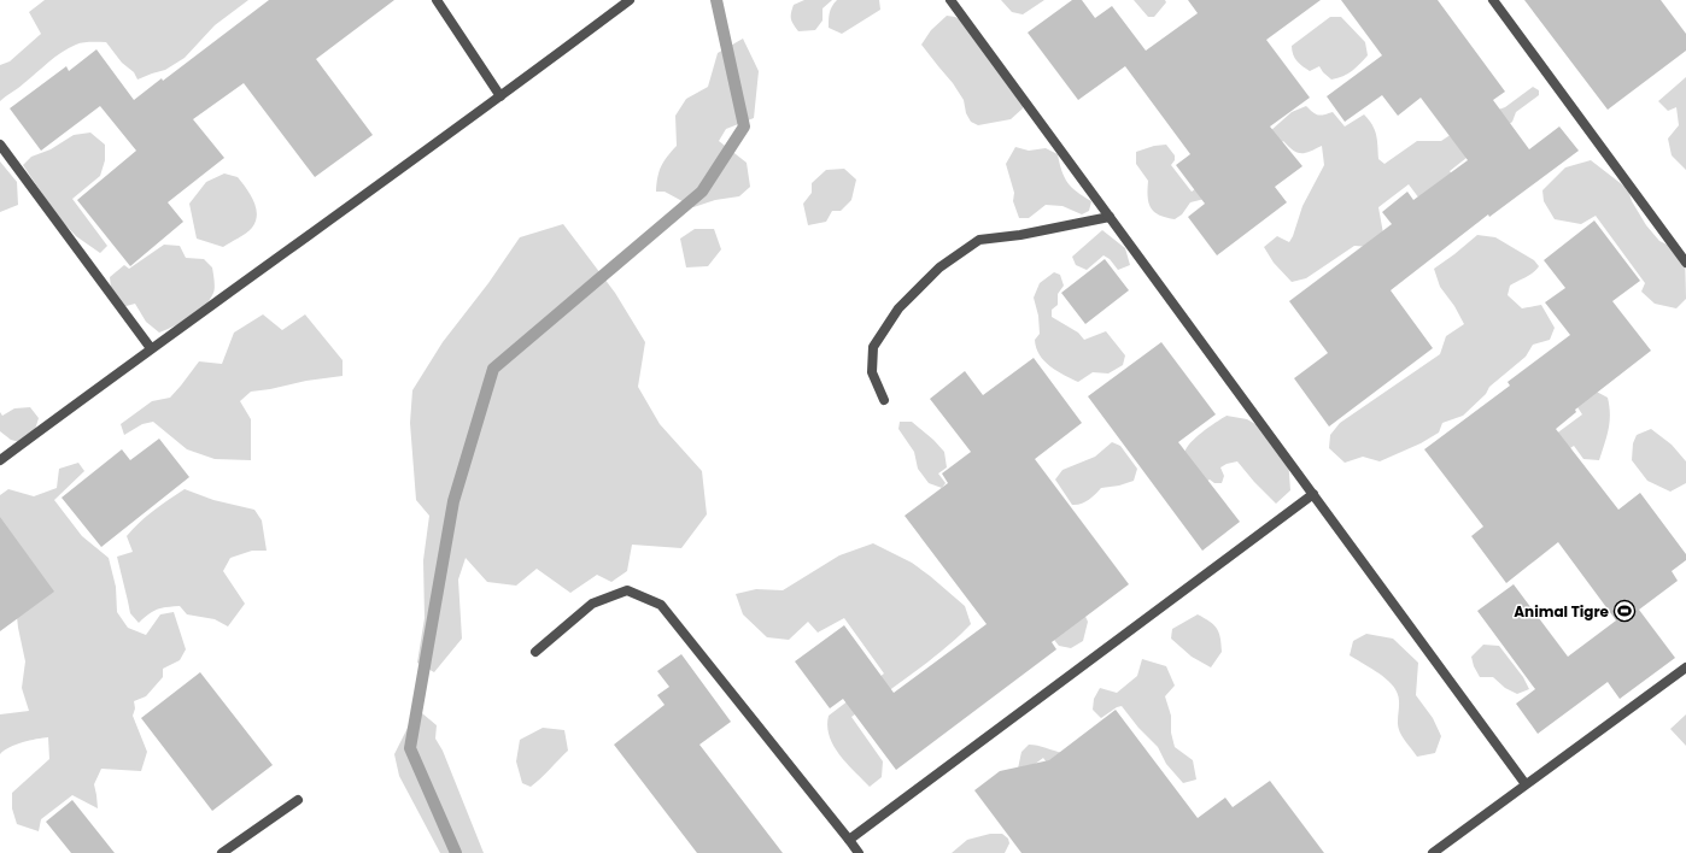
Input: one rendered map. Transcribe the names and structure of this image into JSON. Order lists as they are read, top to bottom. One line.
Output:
{"places":{"sports":["Animal Tigre"]}}
